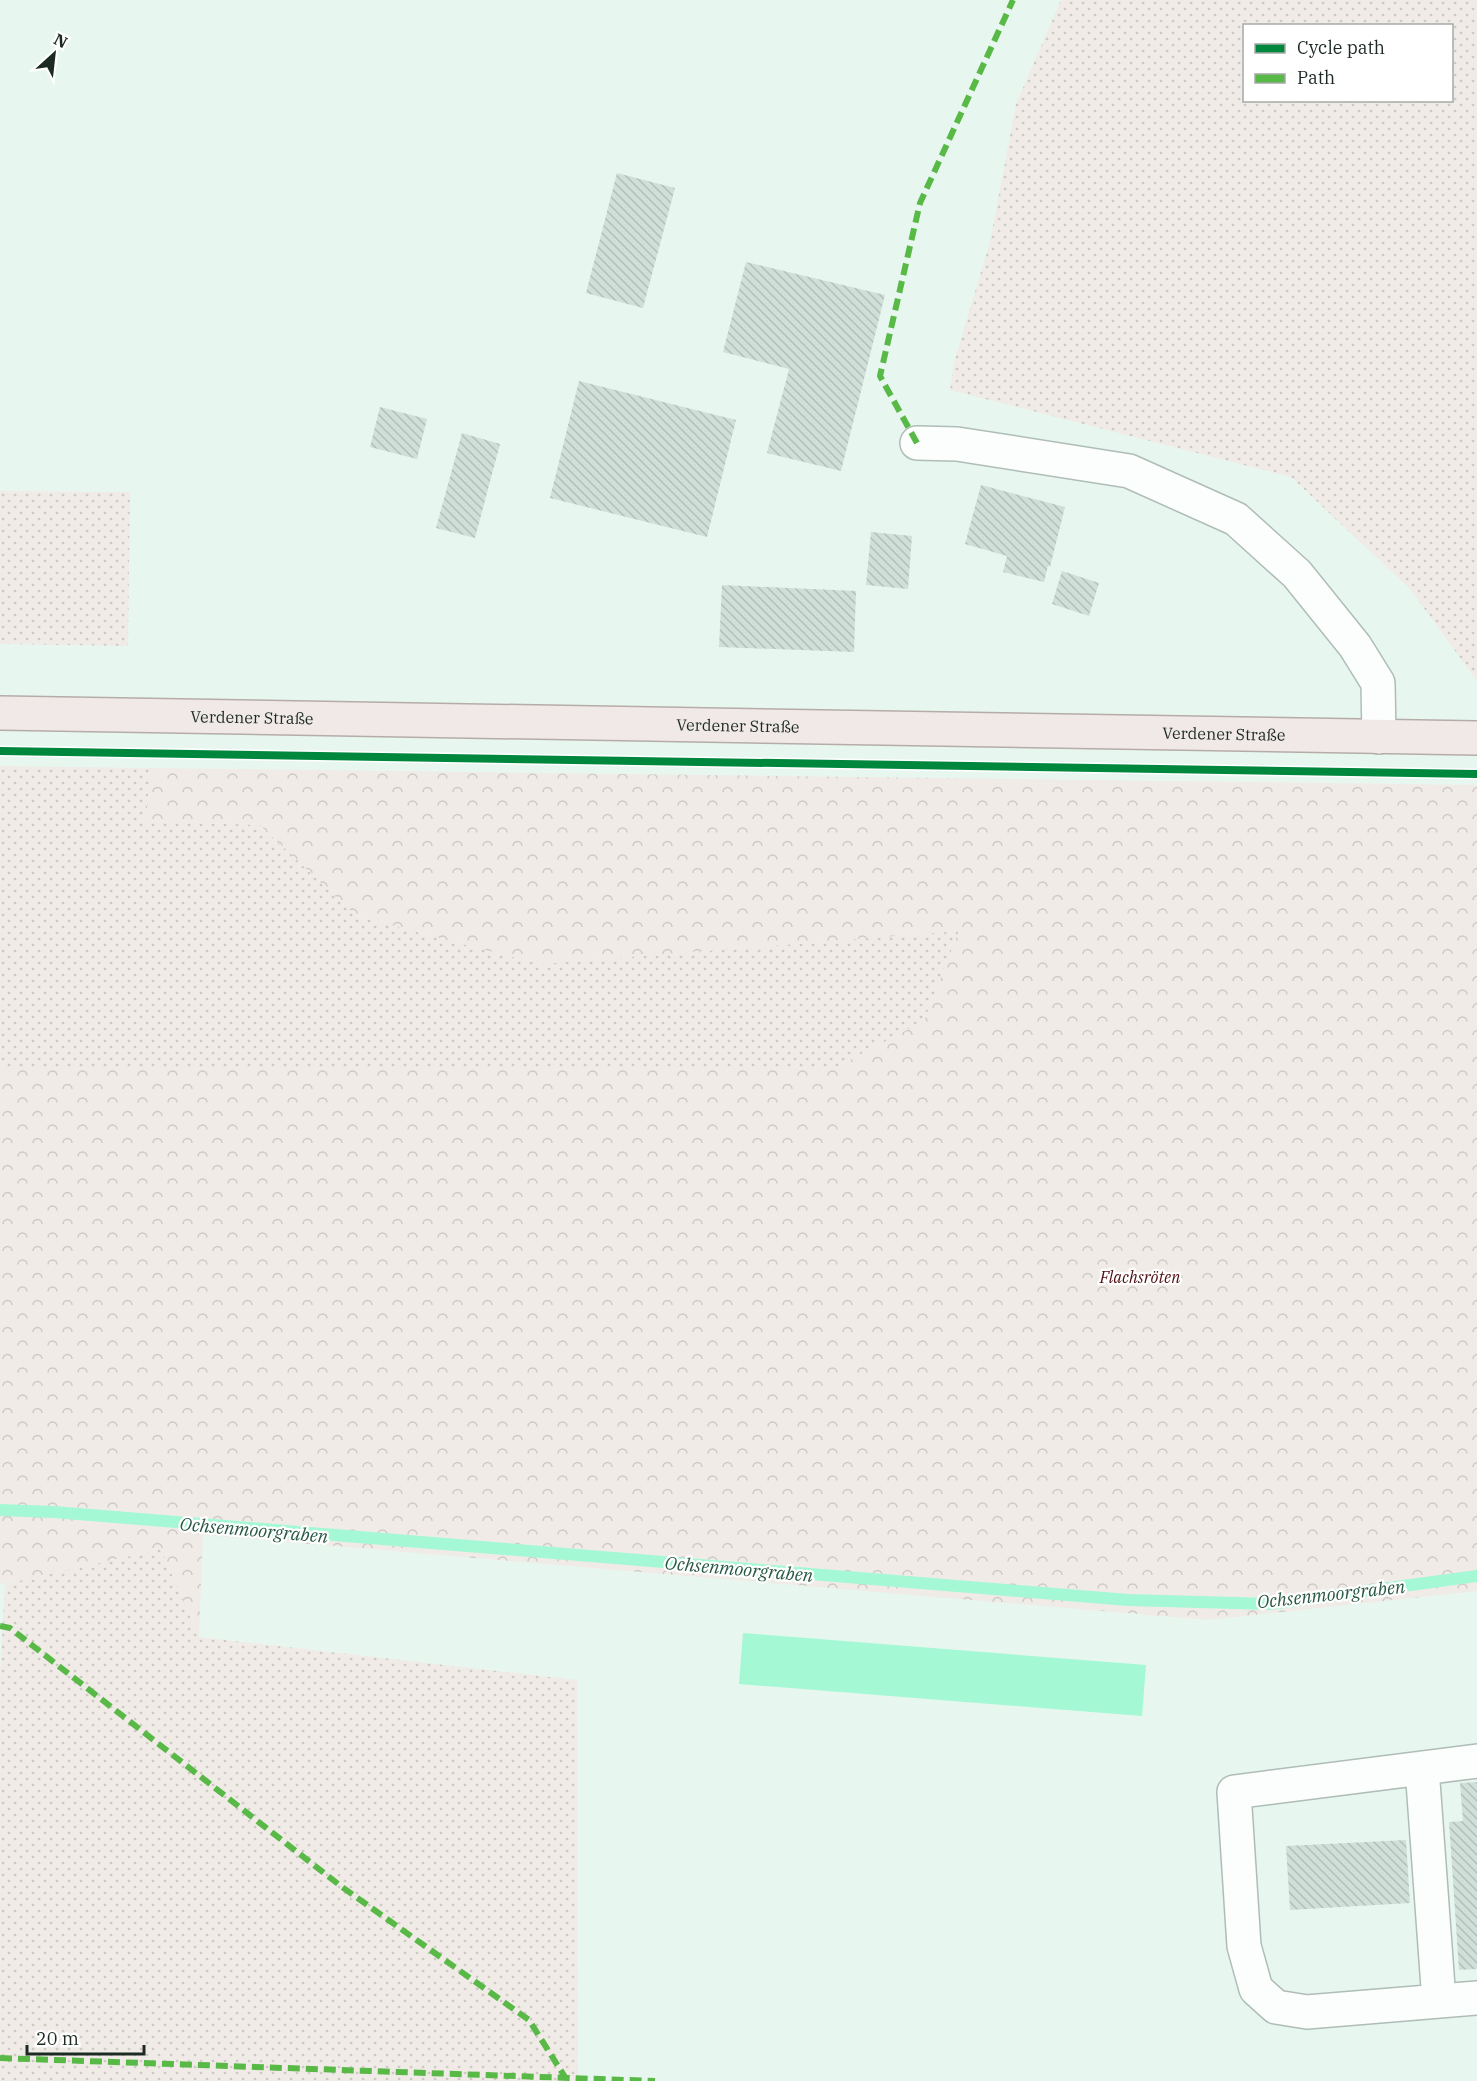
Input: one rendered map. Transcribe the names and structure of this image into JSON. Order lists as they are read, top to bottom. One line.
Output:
{"streets":{"main road":["Verdener Straße"]},"water":["Ochsenmoorgraben"],"parks":["Flachsröten"],"legend":["Cycle path","Path"],"scale_bar":"20 m","north":"top right"}
